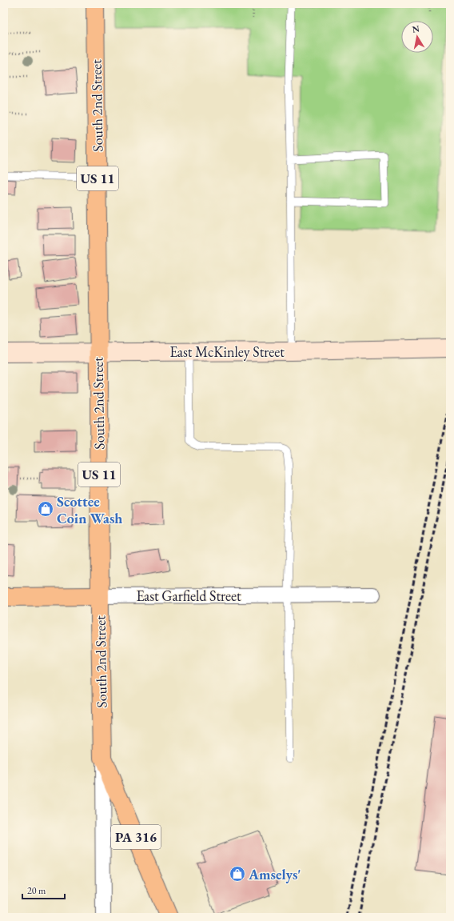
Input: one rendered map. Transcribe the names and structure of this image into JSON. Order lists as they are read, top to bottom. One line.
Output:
{"streets":{"main road":["South 2nd Street","US 11","East Garfield Street","PA 316"],"street":["East McKinley Street"]},"crossings":[["South 2nd Street","East McKinley Street"],["South 2nd Street","East Garfield Street"],["South 2nd Street","PA 316"]],"places":{"shop":["Scottee Coin Wash","Amselys'"]},"scale_bar":"20 m","north":"top"}
